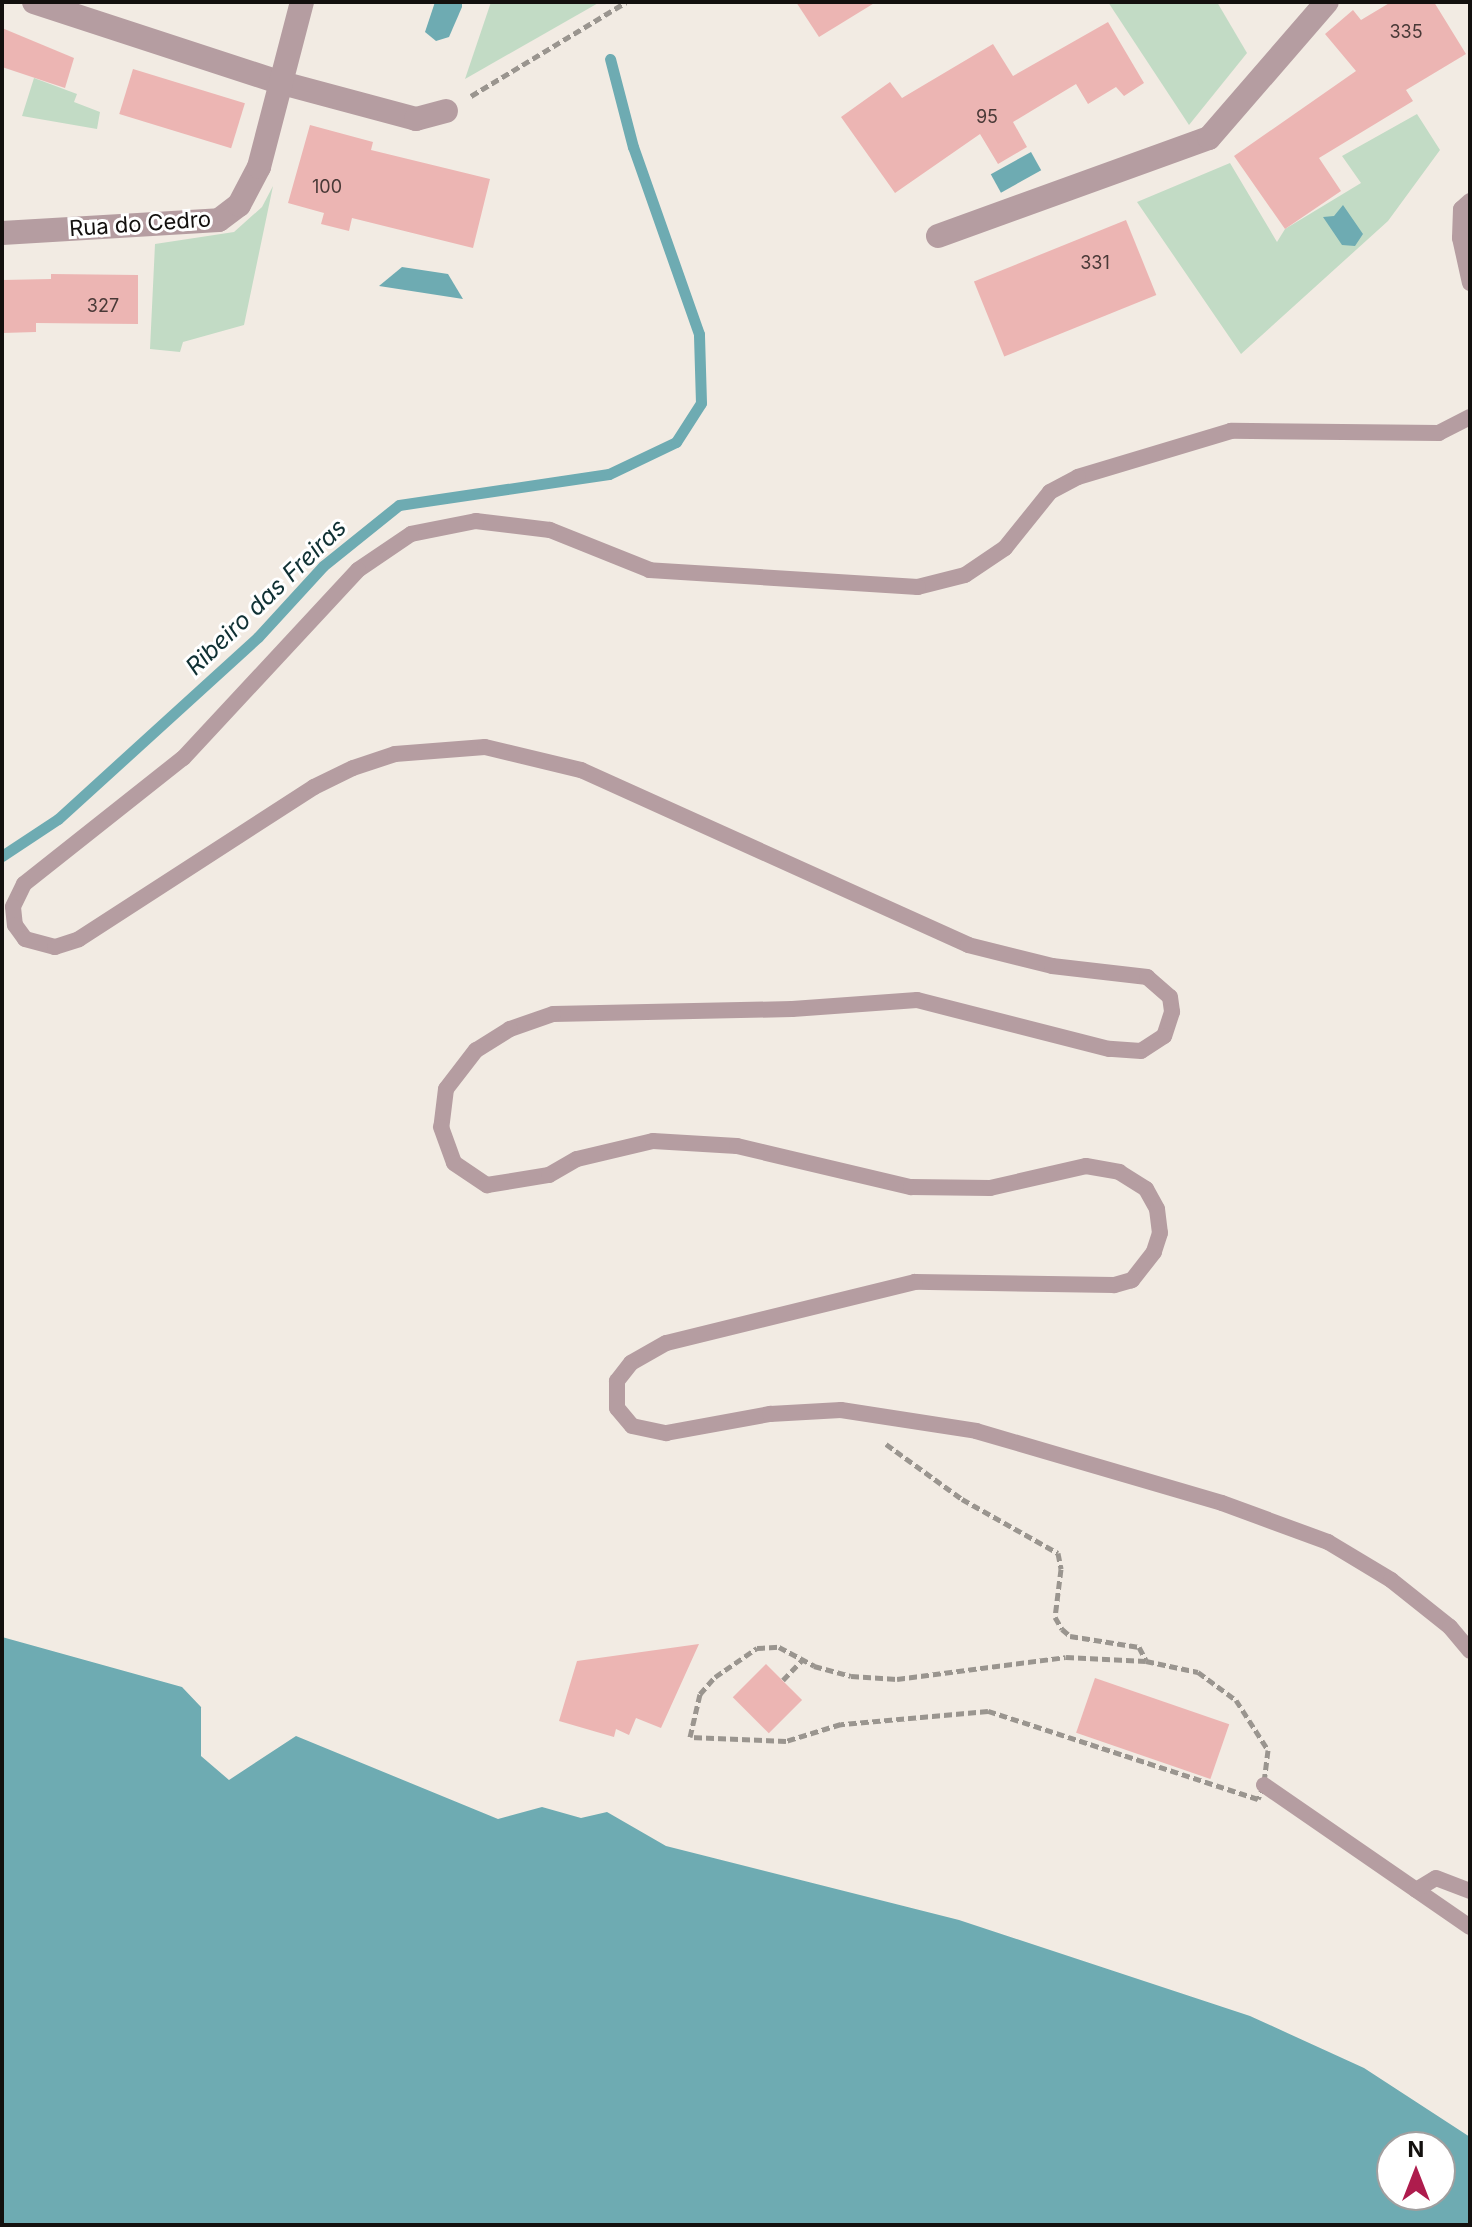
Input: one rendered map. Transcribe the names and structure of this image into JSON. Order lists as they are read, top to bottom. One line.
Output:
{"streets":{"street":["Rua do Cedro"]},"water":["Ribeiro das Freiras"],"house_numbers":["335","95","100","331","327"],"north":"top"}
